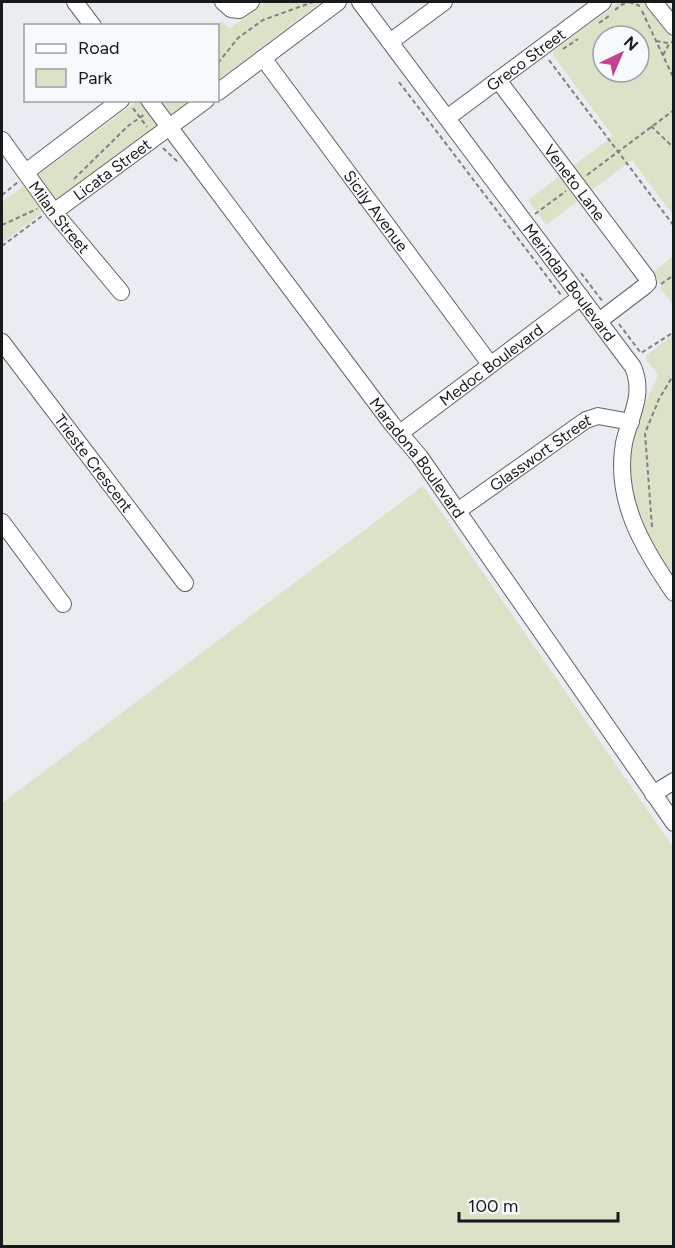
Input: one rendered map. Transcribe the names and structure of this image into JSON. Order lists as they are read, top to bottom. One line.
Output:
{"streets":{"street":["Greco Street","Licata Street","Veneto Lane","Sicily Avenue","Milan Street","Merindah Boulevard","Medoc Boulevard","Glasswort Street","Maradona Boulevard","Trieste Crescent"]},"crossings":[["Greco Street","Veneto Lane"],["Greco Street","Merindah Boulevard"],["Licata Street","Milan Street"],["Licata Street","Maradona Boulevard"],["Veneto Lane","Merindah Boulevard"],["Sicily Avenue","Medoc Boulevard"],["Merindah Boulevard","Medoc Boulevard"],["Merindah Boulevard","Glasswort Street"],["Medoc Boulevard","Maradona Boulevard"],["Glasswort Street","Maradona Boulevard"]],"legend":["Road","Park"],"scale_bar":"100 m","north":"top right"}
